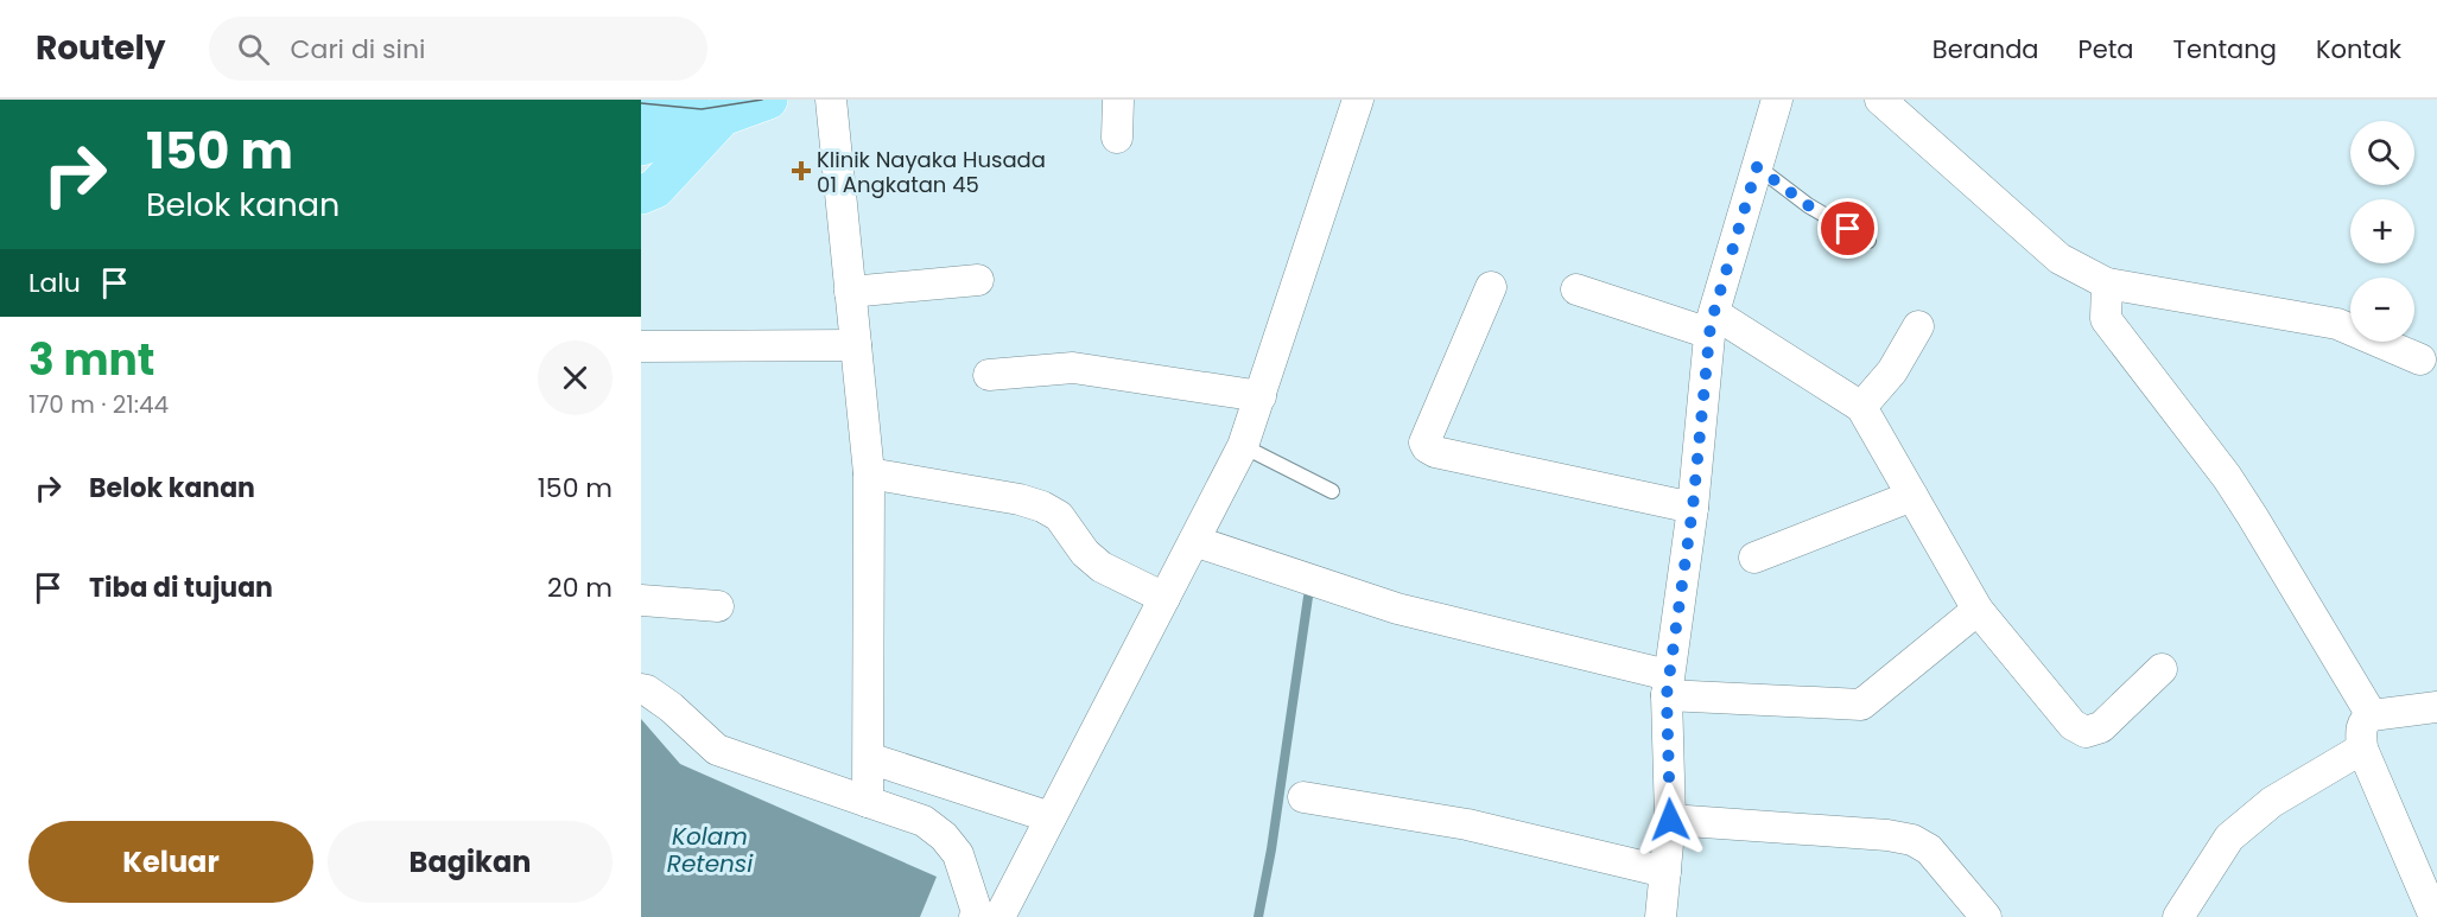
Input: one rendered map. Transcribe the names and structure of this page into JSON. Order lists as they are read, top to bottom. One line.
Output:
{"water":["Kolam Retensi"],"places":{"health":["Klinik Nayaka Husada 01 Angkatan 45"]},"page":{"header":"Routely","search":"Cari di sini","nav":["Beranda","Peta","Tentang","Kontak"],"turn":["150 m","Belok kanan"],"map_buttons":["+","−"],"then":"Lalu","heading":["3 mnt","170 m · 21:44"],"list":[{"name":"Belok kanan","value":"150 m"},{"name":"Tiba di tujuan","value":"20 m"}],"buttons":["Keluar","Bagikan"]}}
